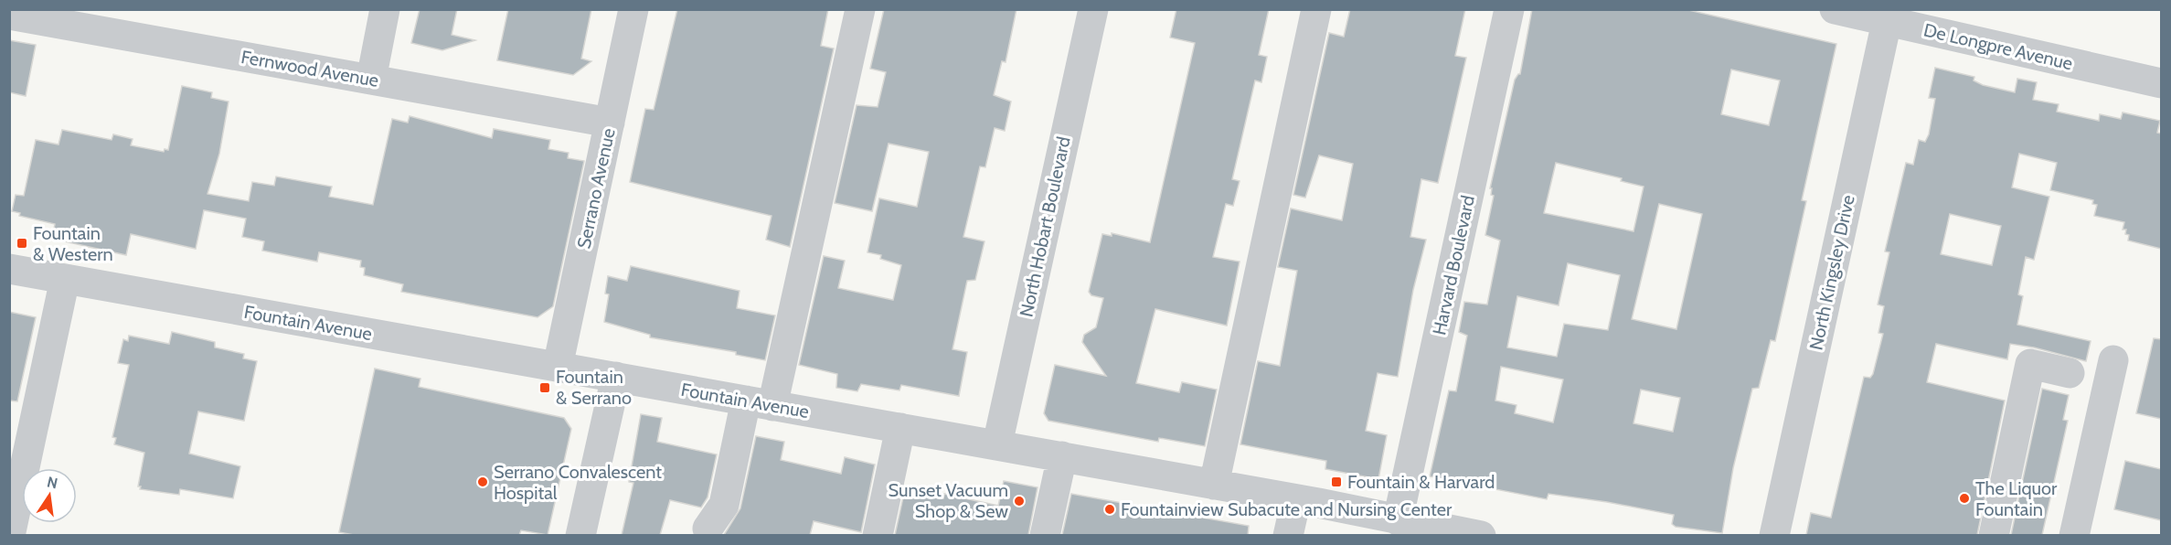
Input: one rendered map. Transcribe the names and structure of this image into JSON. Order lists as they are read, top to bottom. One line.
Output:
{"streets":{"street":["De Longpre Avenue","Fernwood Avenue","Serrano Avenue","North Hobart Boulevard","Harvard Boulevard","North Kingsley Drive","Fountain Avenue"]},"crossings":[["De Longpre Avenue","North Kingsley Drive"],["Fernwood Avenue","Serrano Avenue"],["Serrano Avenue","Fountain Avenue"],["North Hobart Boulevard","Fountain Avenue"],["Harvard Boulevard","Fountain Avenue"]],"places":{"transit":["Fountain & Western","Fountain & Serrano","Fountain & Harvard"],"other":["Serrano Convalescent Hospital","The Liquor Fountain","Sunset Vacuum Shop & Sew","Fountainview Subacute and Nursing Center"]},"north":"top"}
